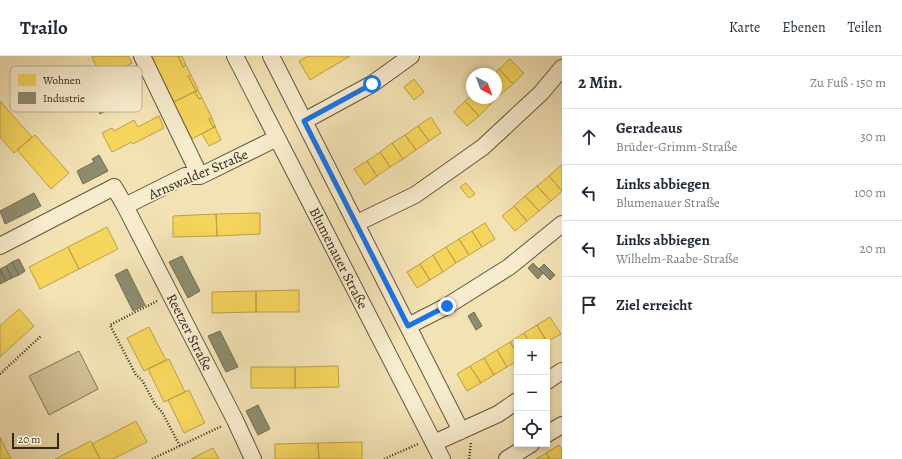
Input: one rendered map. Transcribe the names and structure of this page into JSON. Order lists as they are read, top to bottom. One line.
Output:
{"streets":{"street":["Arnswalder Straße","Blumenauer Straße","Reetzer Straße"]},"crossings":[["Arnswalder Straße","Blumenauer Straße"],["Arnswalder Straße","Reetzer Straße"]],"legend":["Wohnen","Industrie"],"scale_bar":"20 m","north":"bottom right","page":{"header":"Trailo","nav":["Karte","Ebenen","Teilen"],"heading":["2 Min.","Zu Fuß · 150 m"],"list":[["Geradeaus","Brüder-Grimm-Straße","30 m"],["Links abbiegen","Blumenauer Straße","100 m"],["Links abbiegen","Wilhelm-Raabe-Straße","20 m"],"Ziel erreicht"],"map_buttons":["+","−"],"scale":"20 m"}}
